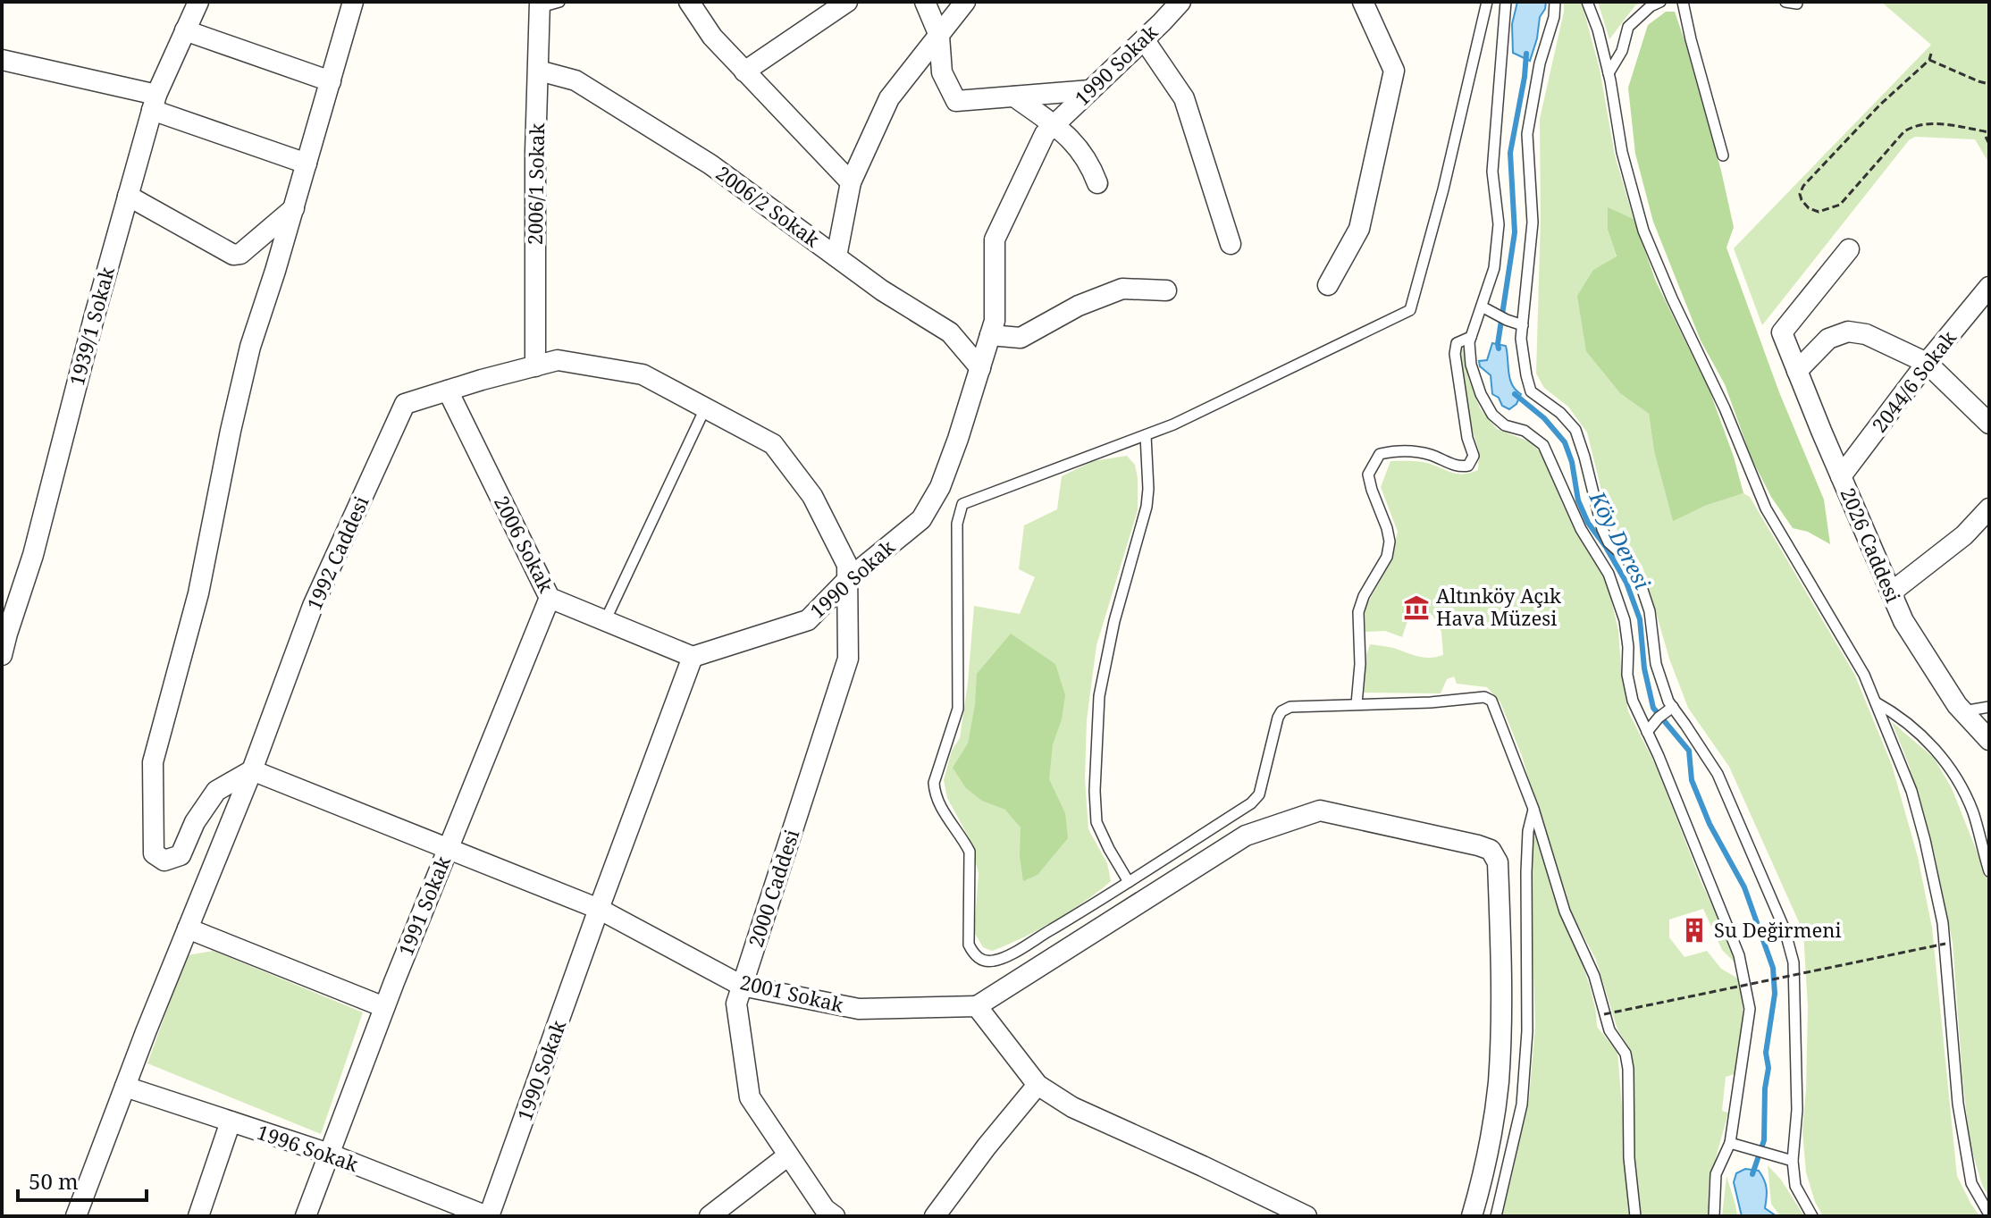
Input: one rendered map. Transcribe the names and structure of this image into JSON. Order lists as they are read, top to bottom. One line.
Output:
{"streets":{"street":["1990 Sokak","2006/1 Sokak","2006/2 Sokak","1939/1 Sokak","2044/6 Sokak","2006 Sokak","2026 Caddesi","1992 Caddesi","2000 Caddesi","1991 Sokak","2001 Sokak","1996 Sokak"]},"crossings":[["1990 Sokak","2006/2 Sokak"],["1990 Sokak","2006 Sokak"],["1990 Sokak","1992 Caddesi"],["1990 Sokak","2000 Caddesi"],["1990 Sokak","2001 Sokak"],["1990 Sokak","1996 Sokak"],["2006/1 Sokak","2006/2 Sokak"],["2006/1 Sokak","1992 Caddesi"],["2044/6 Sokak","2026 Caddesi"],["2006 Sokak","1992 Caddesi"],["2006 Sokak","1991 Sokak"],["1992 Caddesi","2000 Caddesi"],["1992 Caddesi","2001 Sokak"],["1992 Caddesi","1996 Sokak"],["2000 Caddesi","2001 Sokak"],["1991 Sokak","2001 Sokak"],["1991 Sokak","1996 Sokak"]],"water":["Köy Deresi"],"places":{"museum":["Altınköy Açık Hava Müzesi"],"building":["Su Değirmeni"]},"scale_bar":"50 m"}
